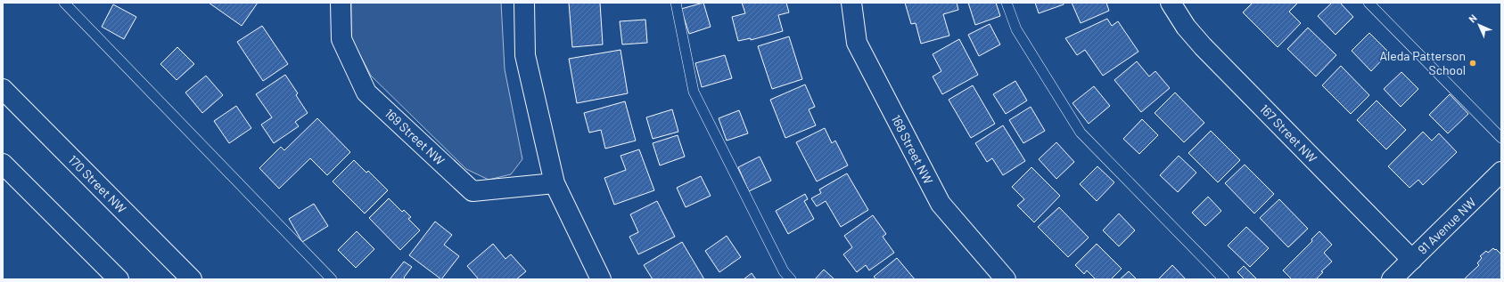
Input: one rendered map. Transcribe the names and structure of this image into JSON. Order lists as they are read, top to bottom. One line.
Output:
{"streets":{"street":["167 Street NW","169 Street NW","168 Street NW","170 Street NW","91 Avenue NW"]},"crossings":[["167 Street NW","91 Avenue NW"]],"places":["Aleda Patterson School"],"north":"top left"}
